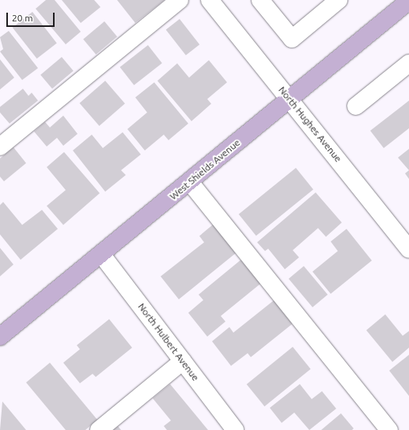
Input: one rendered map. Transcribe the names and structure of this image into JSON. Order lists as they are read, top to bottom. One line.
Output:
{"streets":{"main road":["West Shields Avenue"],"street":["North Hughes Avenue","North Hulbert Avenue"]},"crossings":[["North Hughes Avenue","West Shields Avenue"],["West Shields Avenue","North Hulbert Avenue"]],"scale_bar":"20 m"}
